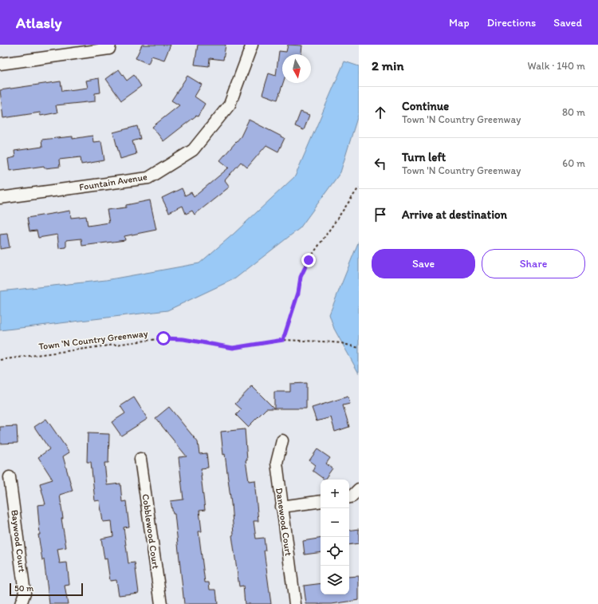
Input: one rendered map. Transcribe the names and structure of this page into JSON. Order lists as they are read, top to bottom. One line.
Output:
{"streets":{"street":["Fountain Avenue","Danewood Court","Cobblewood Court","Baywood Court"],"path":["Town 'N Country Greenway"]},"scale_bar":"50 m","north":"bottom","page":{"header":"Atlasly","nav":["Map","Directions","Saved"],"heading":["2 min","Walk · 140 m"],"list":[["Continue","Town 'N Country Greenway","80 m"],["Turn left","Town 'N Country Greenway","60 m"],"Arrive at destination"],"buttons":["Save","Share"],"map_buttons":["+","−"],"scale":"50 m"}}
